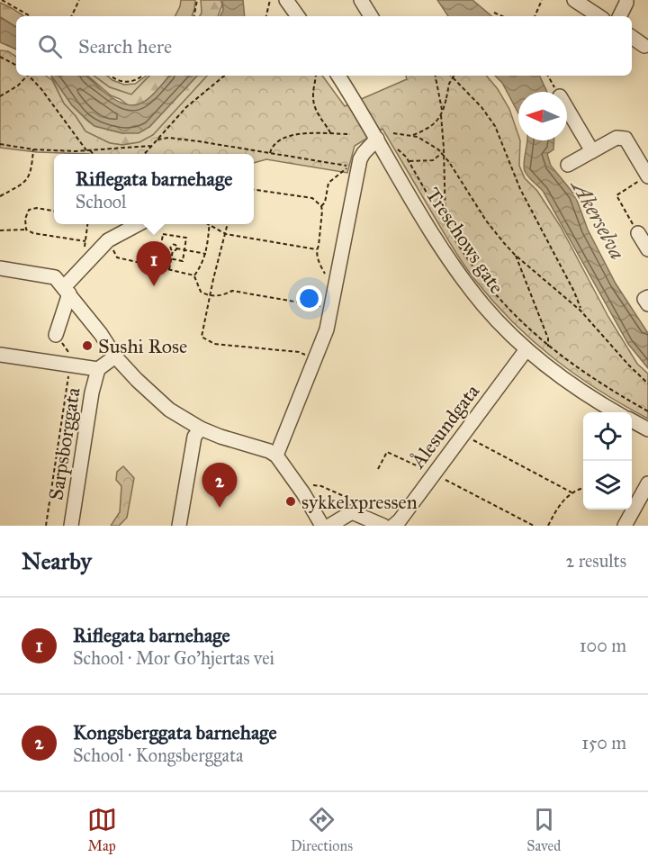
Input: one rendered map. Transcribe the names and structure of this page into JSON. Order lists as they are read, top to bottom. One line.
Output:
{"streets":{"street":["Treschows gate","Ålesundgata","Sarpsborggata"]},"crossings":[["Treschows gate","Ålesundgata"]],"water":["Akerselva"],"places":["Sushi Rose","sykkelxpressen"],"north":"left","page":{"search":"Search here","popup":["Riflegata barnehage","School"],"pins":["1","2"],"heading":["Nearby","2 results"],"list":[{"mark":"1","name":"Riflegata barnehage","note":"School · Mor Go’hjertas vei","value":"100 m"},{"mark":"2","name":"Kongsberggata barnehage","note":"School · Kongsberggata","value":"150 m"}],"nav":["Map","Directions","Saved"]}}
